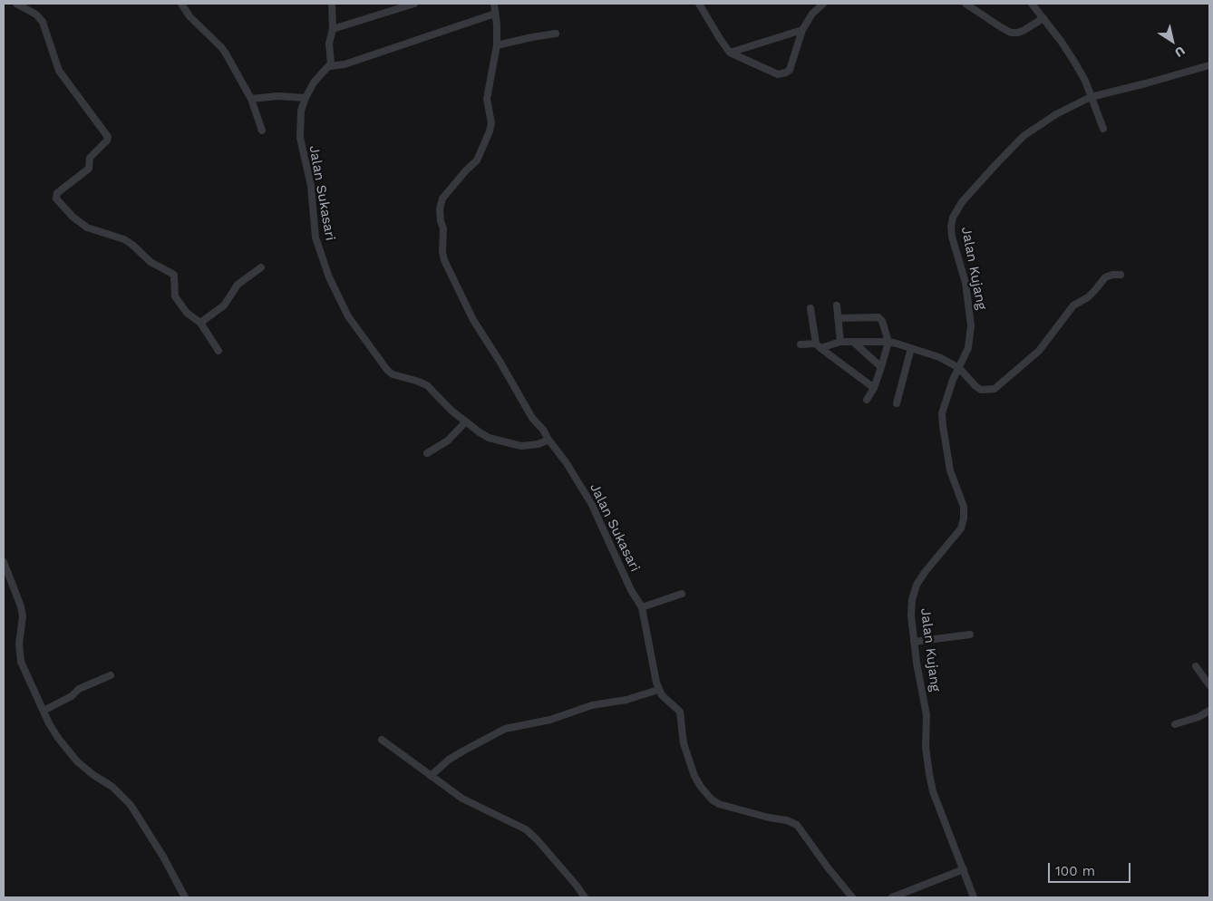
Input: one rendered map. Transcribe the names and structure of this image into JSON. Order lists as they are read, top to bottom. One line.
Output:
{"streets":{"street":["Jalan Sukasari","Jalan Kujang"]},"scale_bar":"100 m","north":"bottom right"}
